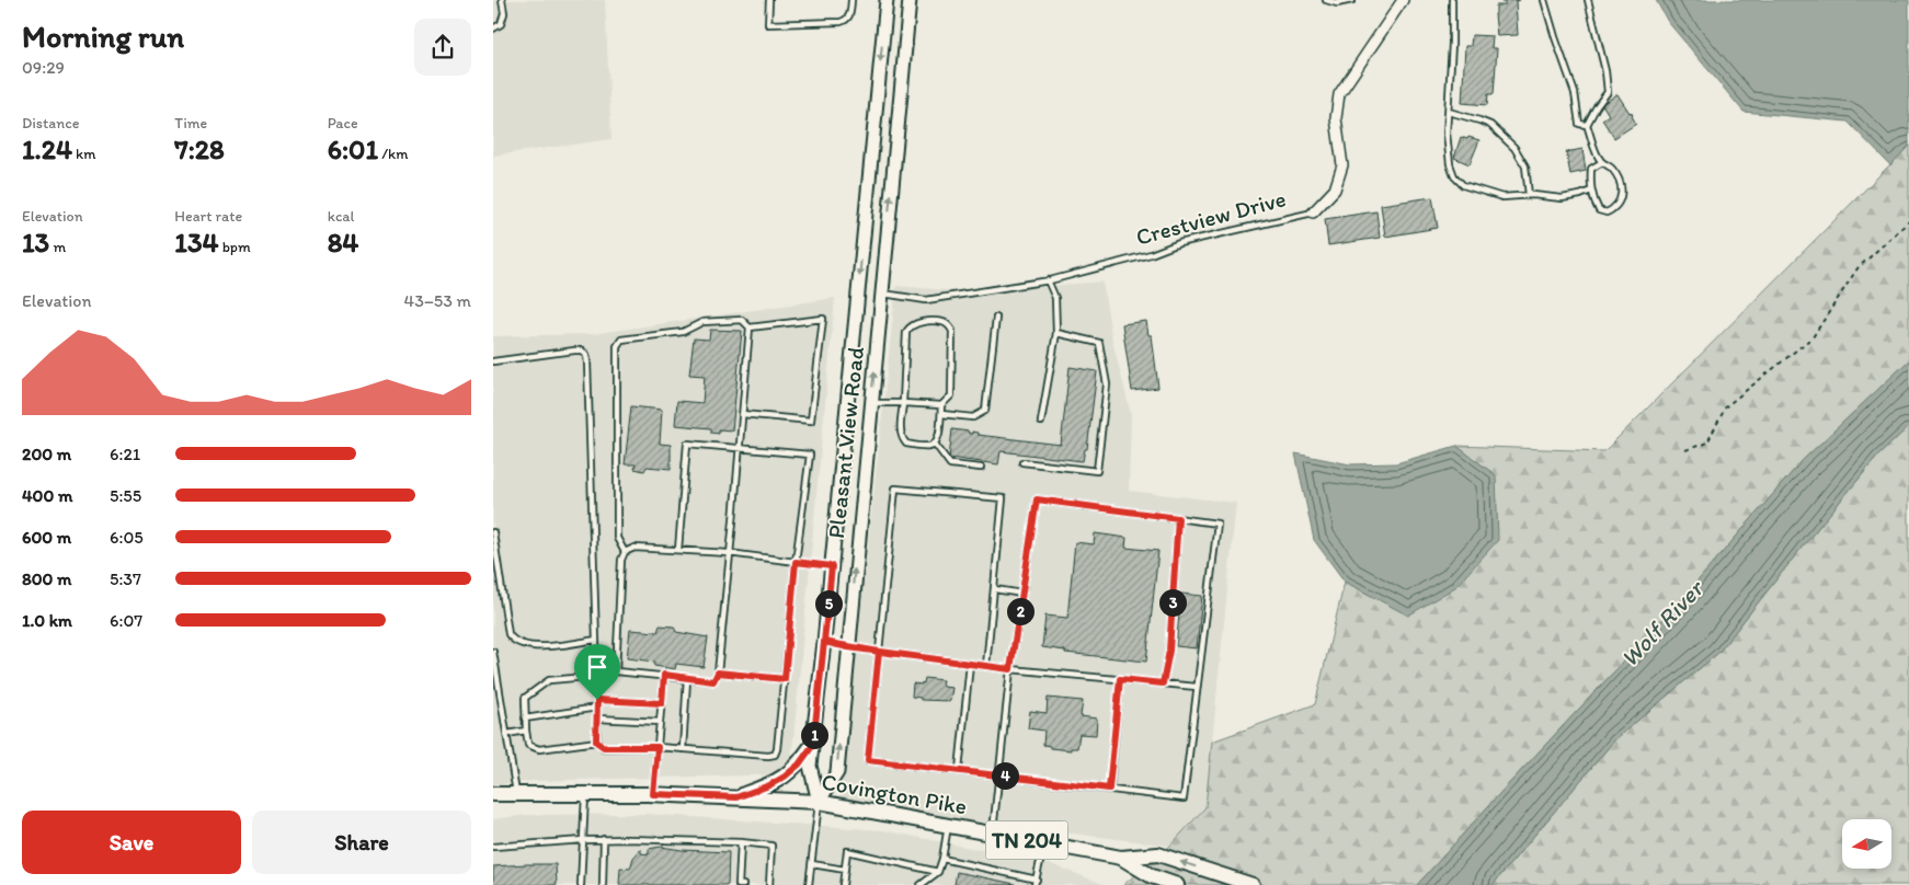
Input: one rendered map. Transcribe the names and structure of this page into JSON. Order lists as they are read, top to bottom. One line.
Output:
{"streets":{"main road":["Pleasant View Road","Covington Pike","TN 204"],"street":["Crestview Drive"]},"crossings":[["Crestview Drive","Pleasant View Road"],["Pleasant View Road","Covington Pike"]],"water":["Wolf River"],"north":"left","page":{"heading":["Morning run","09:29"],"stats":[["Distance","1.24 km"],["Time","7:28"],["Pace","6:01 /km"],["Elevation","13 m"],["Heart rate","134 bpm"],["kcal","84"]],"chart":["Elevation","43–53 m"],"list":[{"name":"200 m","note":"6:21"},{"name":"400 m","note":"5:55"},{"name":"600 m","note":"6:05"},{"name":"800 m","note":"5:37"},{"name":"1.0 km","note":"6:07"}],"pins":["3","5","2","1","4"],"buttons":["Save","Share"]}}
